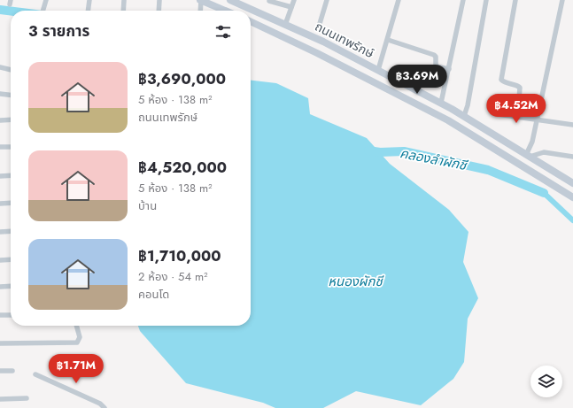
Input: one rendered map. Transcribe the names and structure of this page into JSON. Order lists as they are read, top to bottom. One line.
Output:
{"streets":{"main road":["ถนนเทพรักษ์"]},"water":["คลองลำผักชี","หนองผักชี"],"page":{"heading":"3 รายการ","list":[{"name":"฿3,690,000","note":"5 ห้อง · 138 m² · ถนนเทพรักษ์"},{"name":"฿4,520,000","note":"5 ห้อง · 138 m² · บ้าน"},{"name":"฿1,710,000","note":"2 ห้อง · 54 m² · คอนโด"}],"price":["฿3.69M","฿4.52M","฿1.71M"]}}
